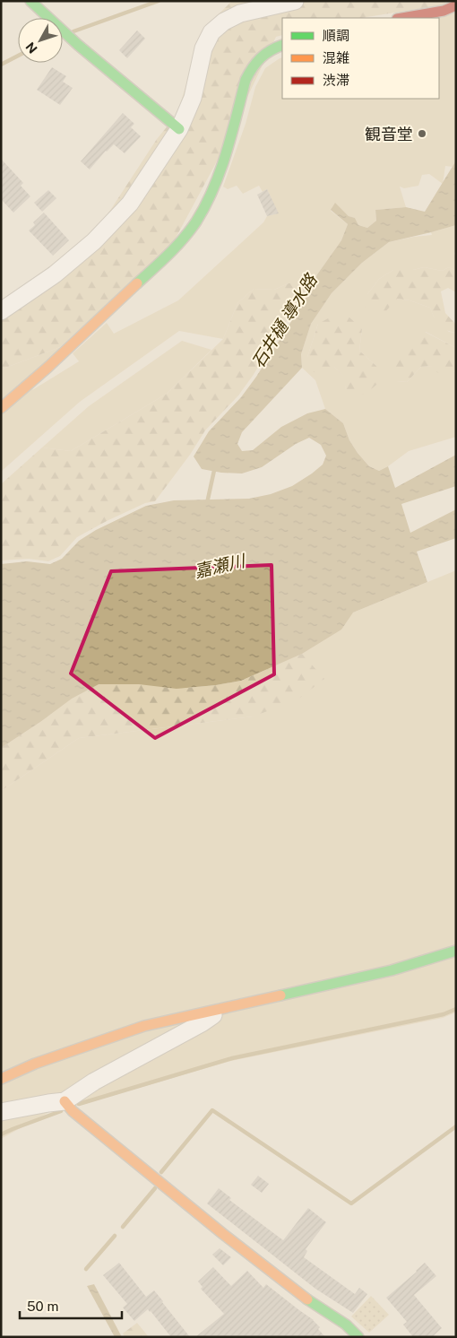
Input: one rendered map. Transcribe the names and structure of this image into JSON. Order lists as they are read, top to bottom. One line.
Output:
{"water":["石井樋 導水路","嘉瀬川"],"places":["観音堂"],"legend":["順調","混雑","渋滞"],"scale_bar":"50 m","north":"bottom left"}
